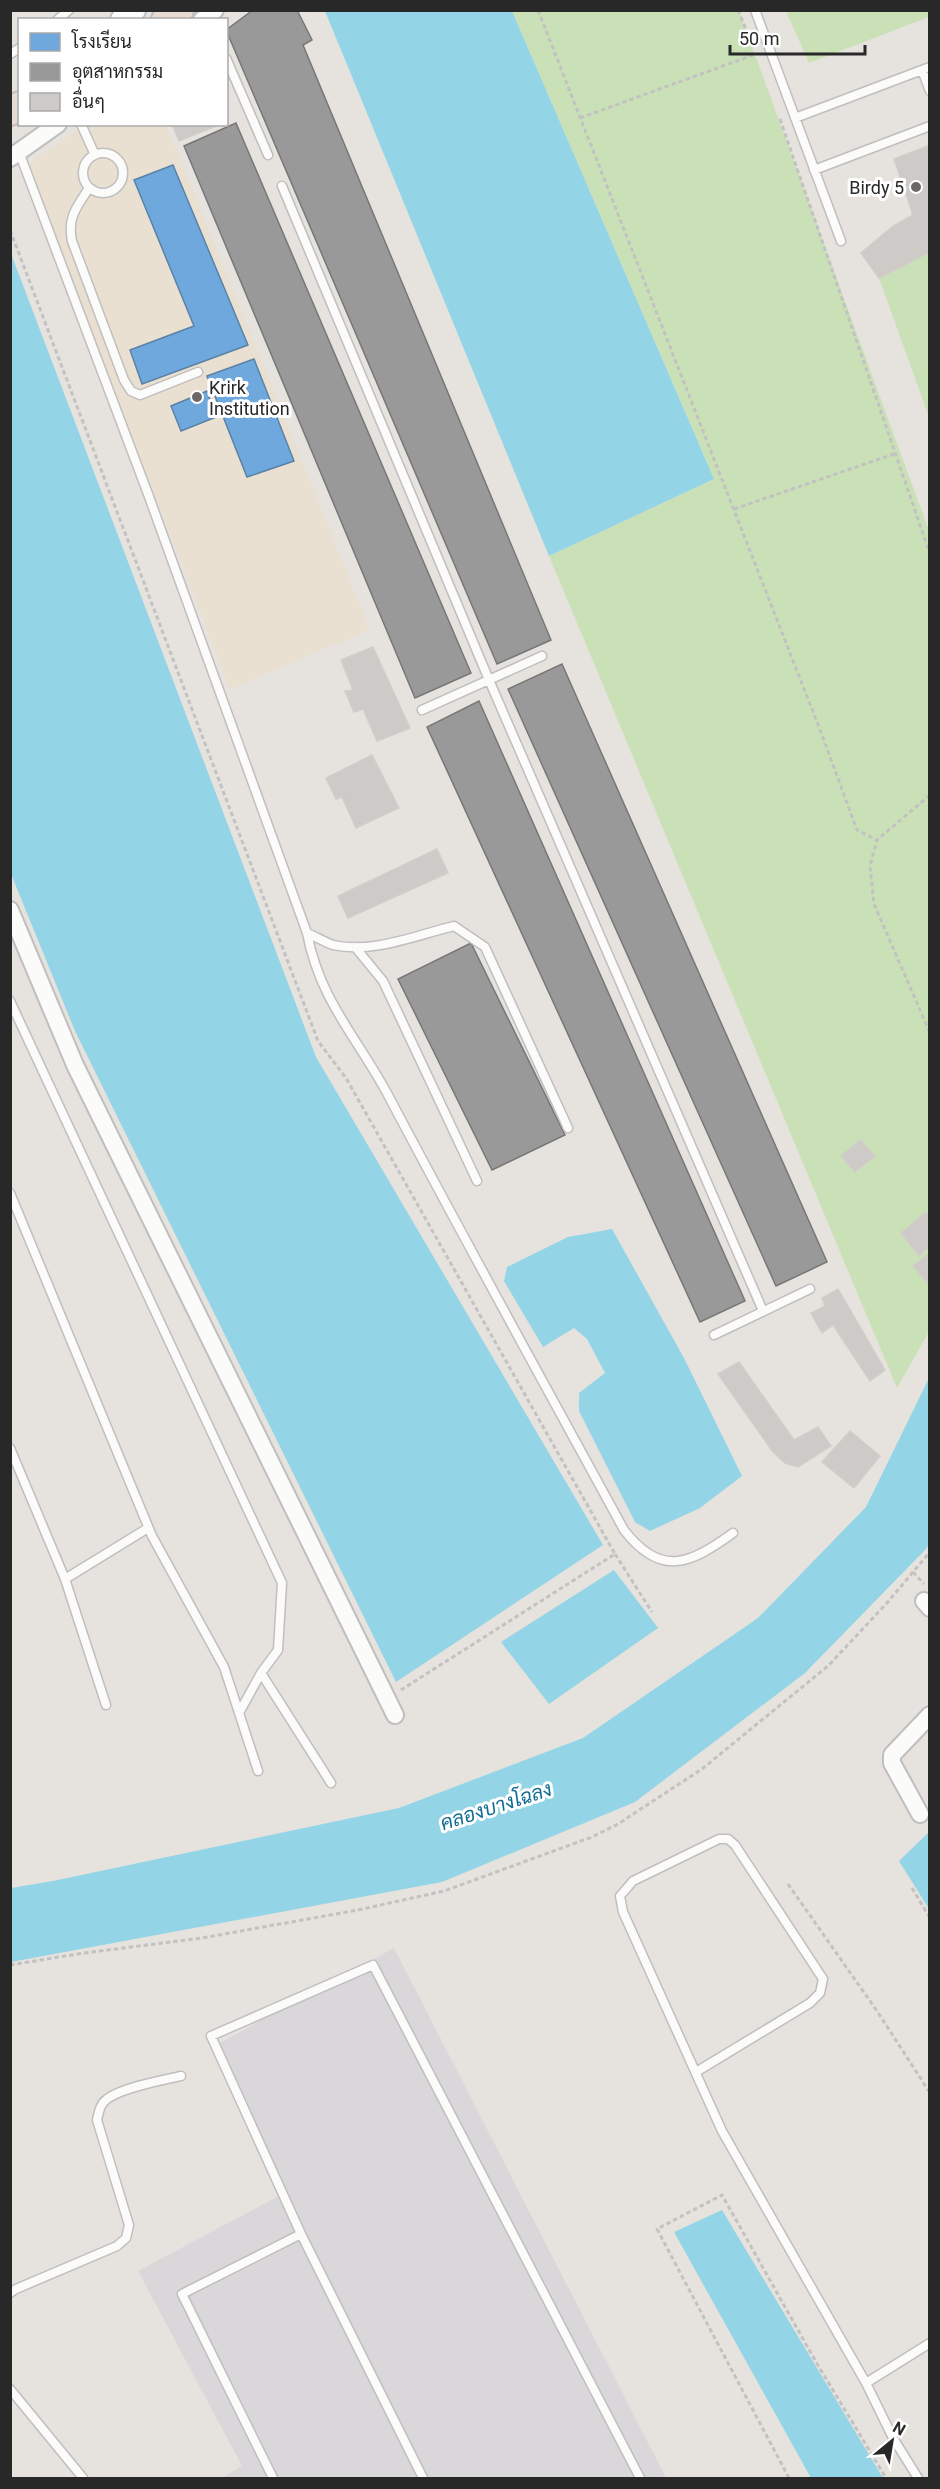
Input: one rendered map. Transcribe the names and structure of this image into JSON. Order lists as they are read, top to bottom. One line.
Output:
{"water":["คลองบางโฉลง"],"places":["Birdy 5","Krirk Institution"],"legend":["โรงเรียน","อุตสาหกรรม","อื่นๆ"],"scale_bar":"50 m","north":"top right"}
